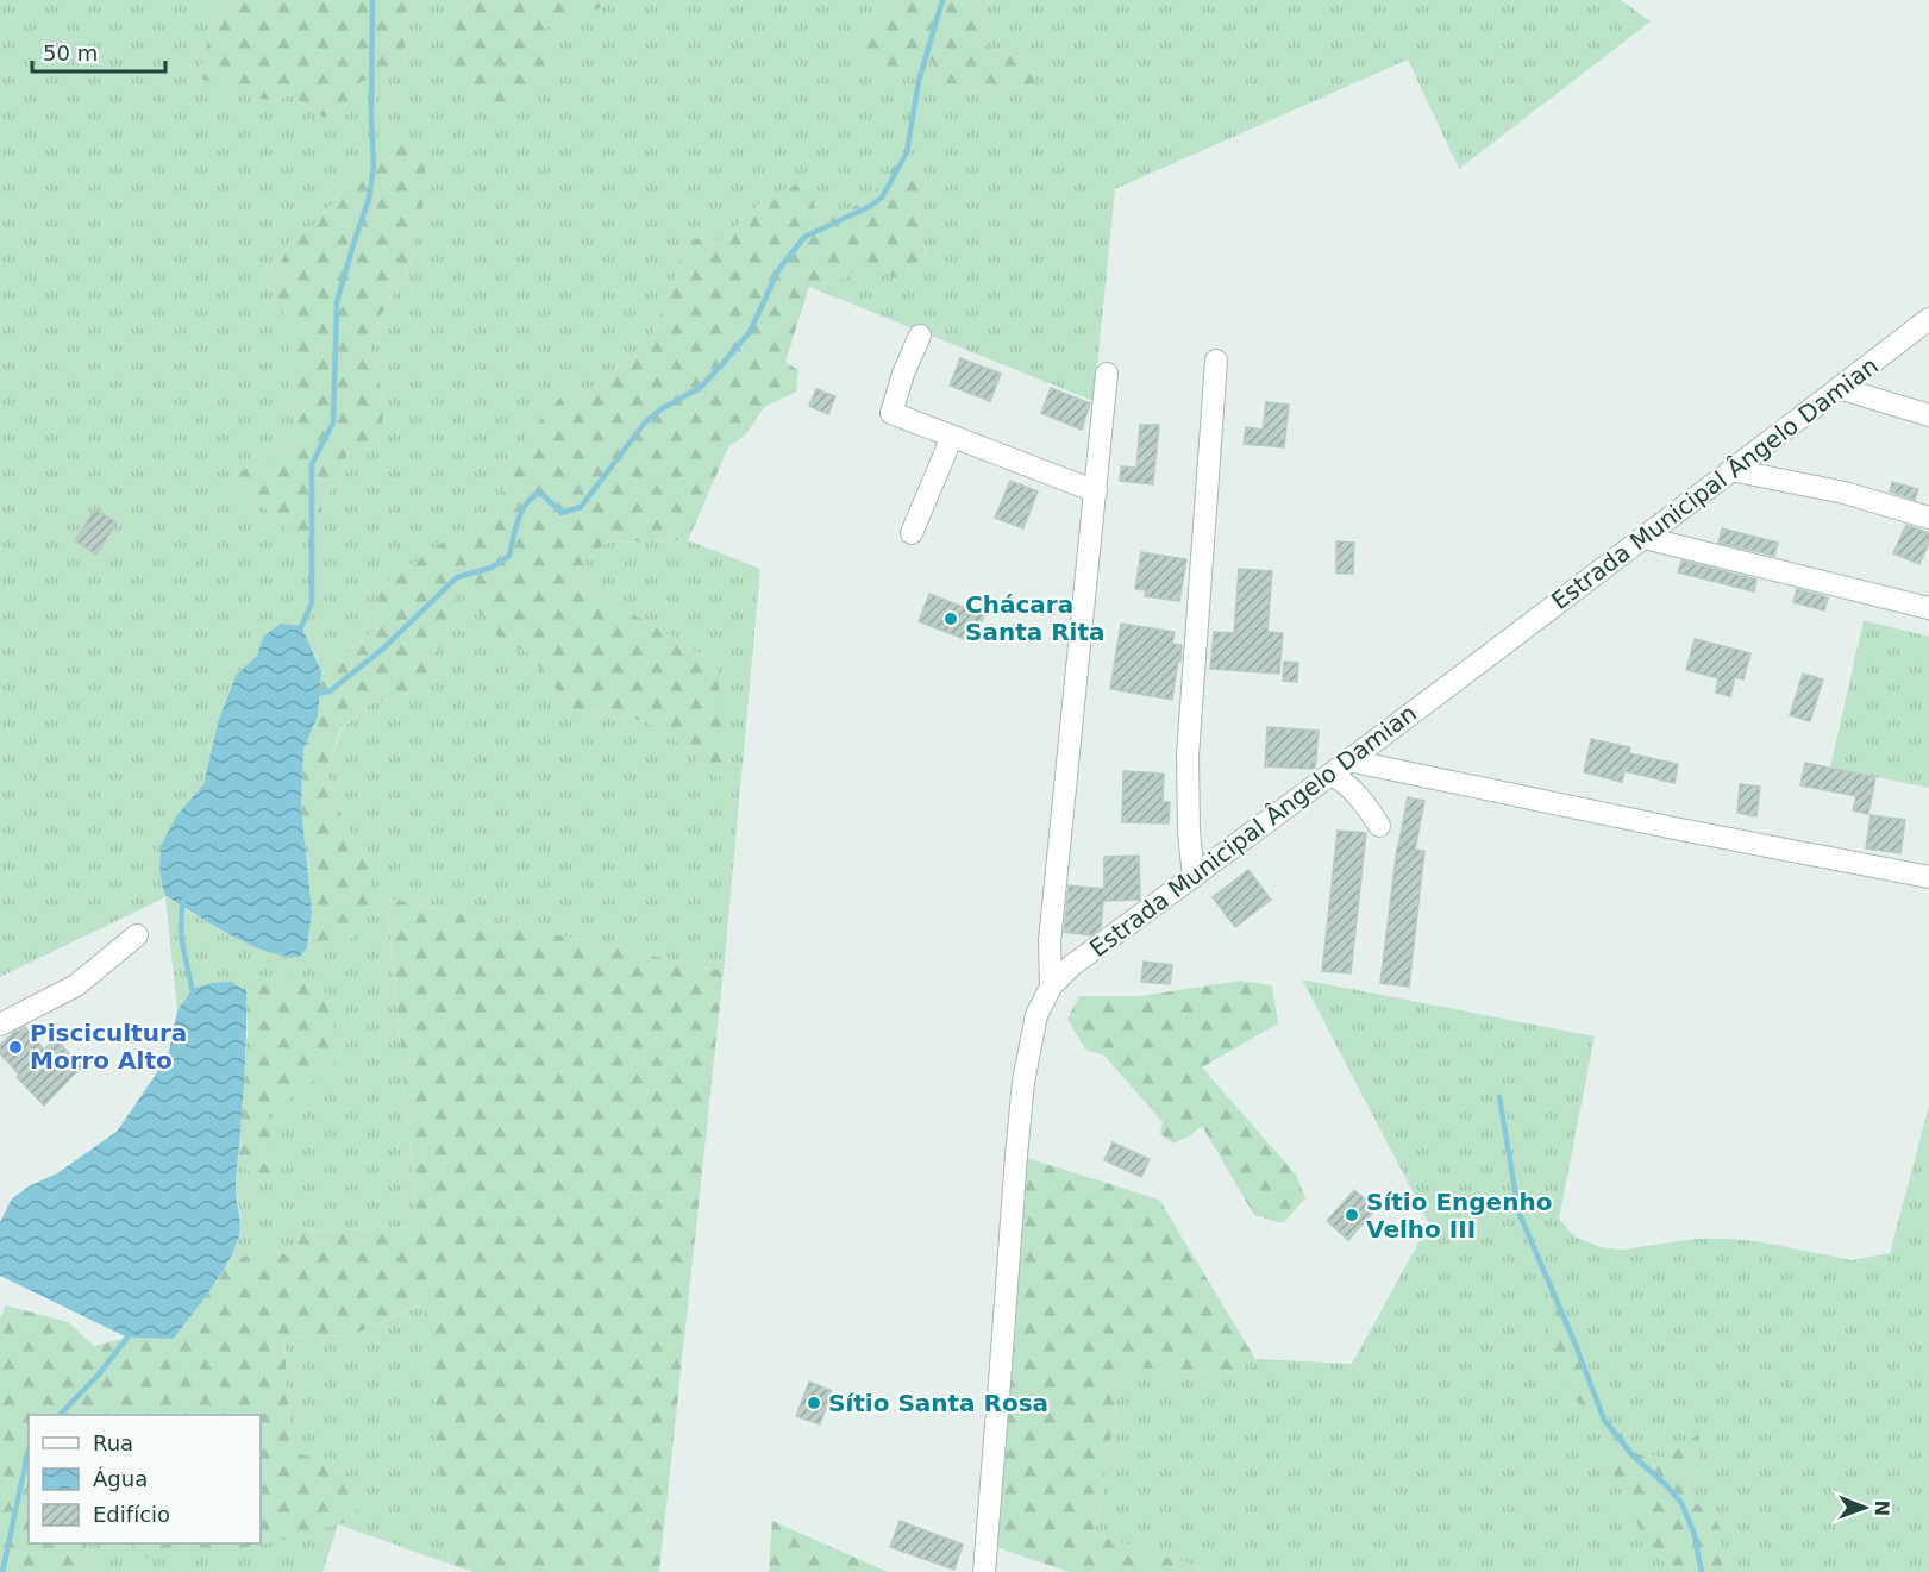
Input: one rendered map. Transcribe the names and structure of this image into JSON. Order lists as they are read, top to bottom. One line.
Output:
{"streets":{"street":["Estrada Municipal Ângelo Damian"]},"places":["Chácara Santa Rita","Piscicultura Morro Alto","Sítio Engenho Velho III","Sítio Santa Rosa"],"legend":["Rua","Água","Edifício"],"scale_bar":"50 m","north":"right"}
